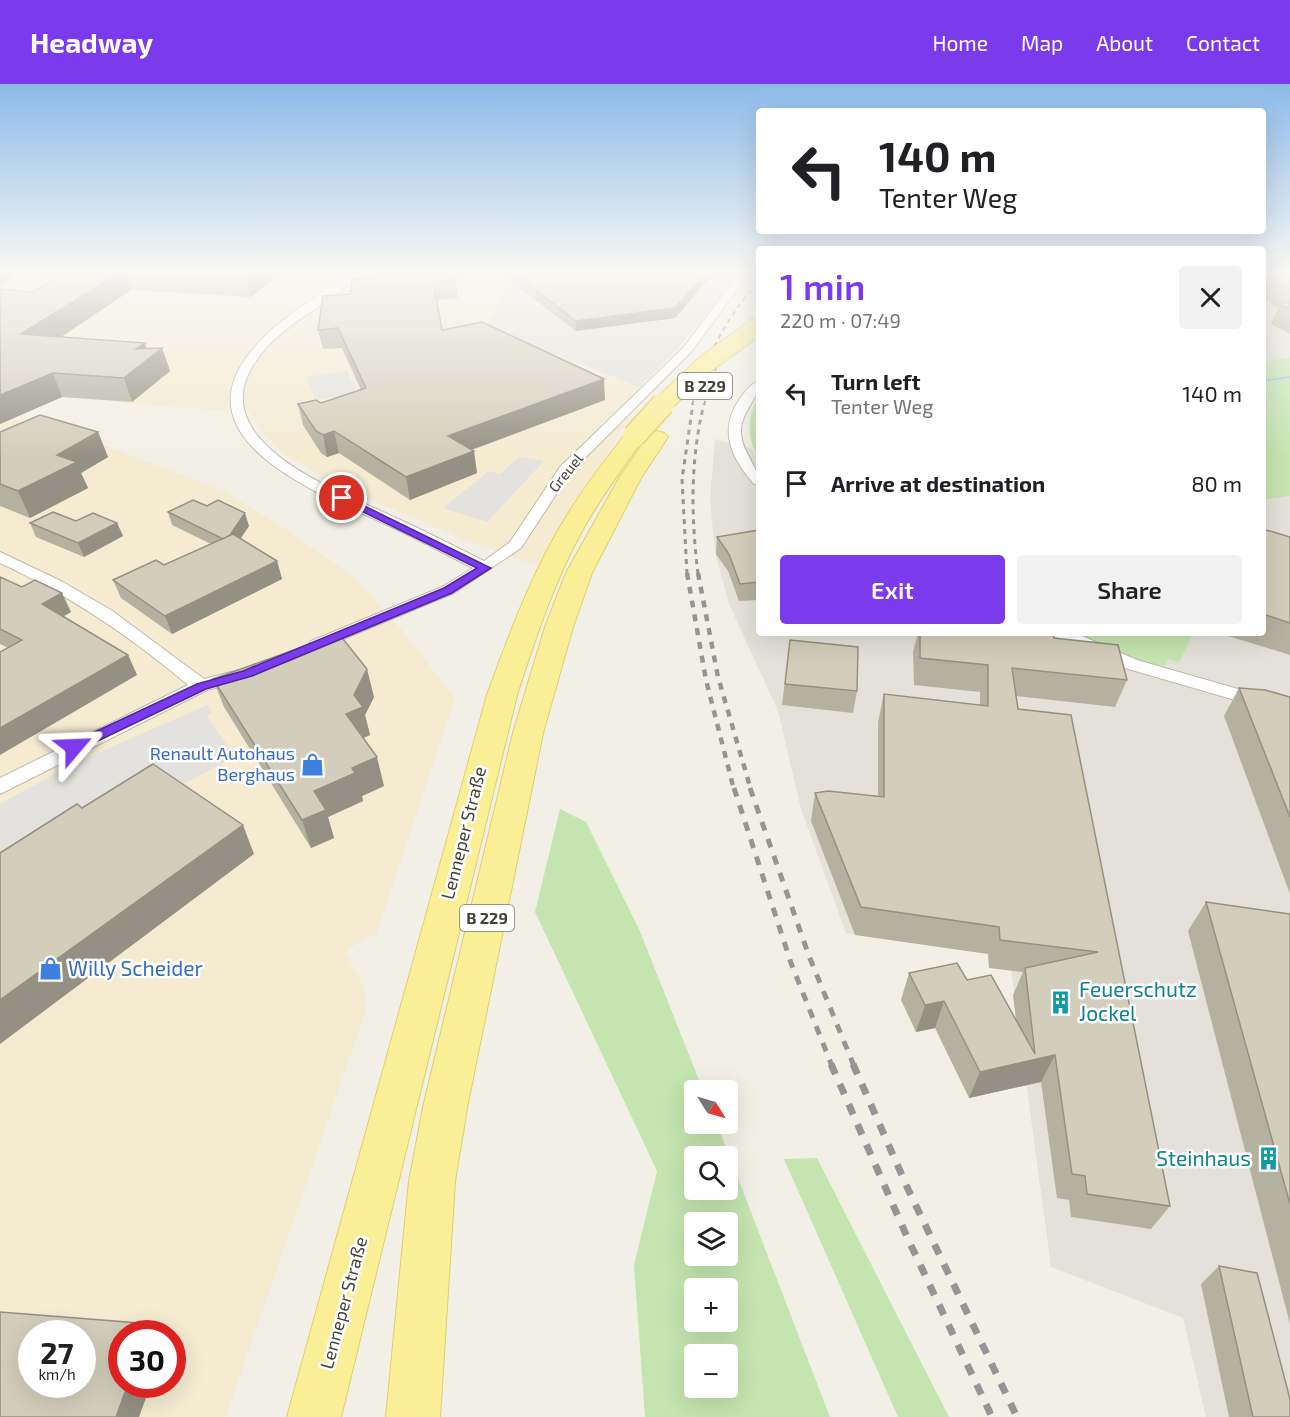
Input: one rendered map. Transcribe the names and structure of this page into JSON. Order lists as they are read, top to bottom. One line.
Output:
{"streets":{"main road":["B 229","Lenneper Straße"],"street":["Greuel"]},"places":{"shop":["Renault Autohaus Berghaus","Willy Scheider"],"building":["Feuerschutz Jockel","Steinhaus"]},"north":"bottom right","page":{"header":"Headway","nav":["Home","Map","About","Contact"],"turn":["140 m","Tenter Weg"],"heading":["1 min","220 m · 07:49"],"list":[{"name":"Turn left","note":"Tenter Weg","value":"140 m"},{"name":"Arrive at destination","value":"80 m"}],"buttons":["Exit","Share"],"map_buttons":["+","−"],"speed":"27 km/h","limit":"30"}}
